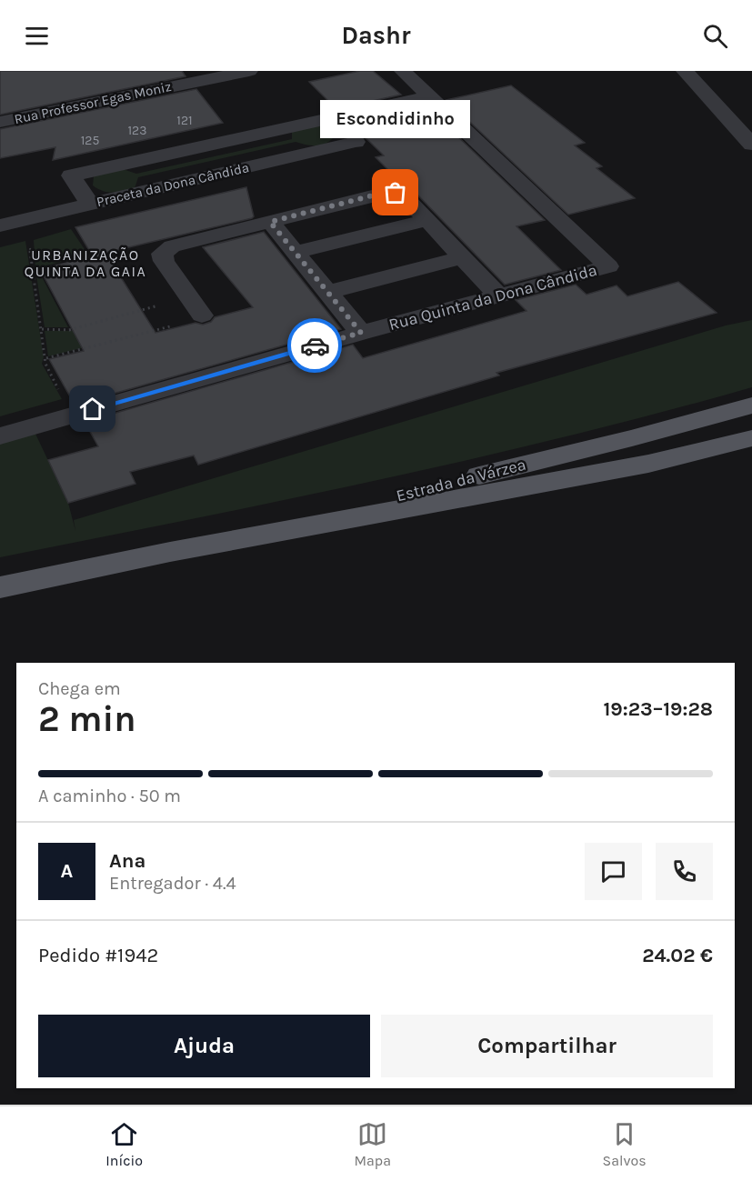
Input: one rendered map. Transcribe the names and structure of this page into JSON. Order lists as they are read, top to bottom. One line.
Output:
{"streets":{"main road":["Estrada da Várzea"],"street":["Rua Professor Egas Moniz","Praceta da Dona Cândida","Rua Quinta da Dona Cândida"]},"crossings":[["Praceta da Dona Cândida","Rua Quinta da Dona Cândida"]],"districts":["URBANIZAÇÃO QUINTA DA GAIA"],"places":["Escondidinho"],"house_numbers":["121","123","125"],"page":{"header":"Dashr","bubble":"Escondidinho","heading":["2 min","Chega em","19:23–19:28"],"panel":["Ana","Entregador · 4.4","Pedido #1942","24.02 €"],"bar":"A caminho · 50 m","round":"A","buttons":["Ajuda","Compartilhar"],"tabs":["Início","Mapa","Salvos"]}}
